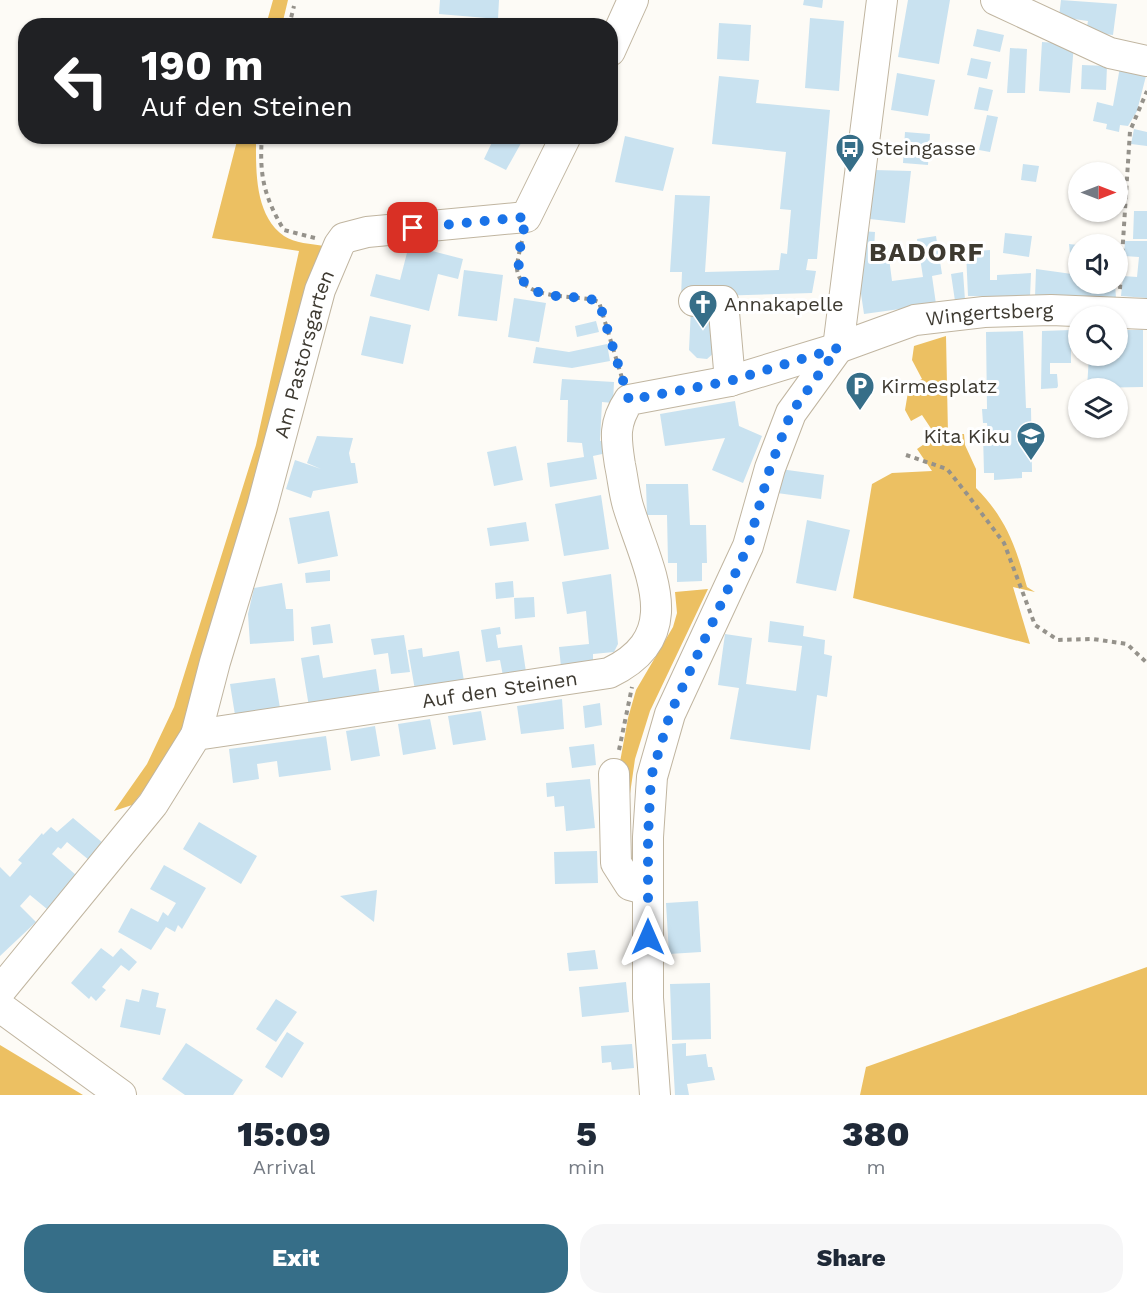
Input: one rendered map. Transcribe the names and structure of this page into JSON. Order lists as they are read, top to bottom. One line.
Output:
{"streets":{"street":["Wingertsberg","Am Pastorsgarten","Auf den Steinen"]},"crossings":[["Am Pastorsgarten","Auf den Steinen"]],"districts":["BADORF"],"places":{"bus stop":["Steingasse"],"church":["Annakapelle"],"parking":["Kirmesplatz"],"school or university":["Kita Kiku"]},"north":"right","page":{"turn":["190 m","Auf den Steinen"],"eta":["15:09","Arrival","5","min","380","m"],"buttons":["Exit","Share"]}}
